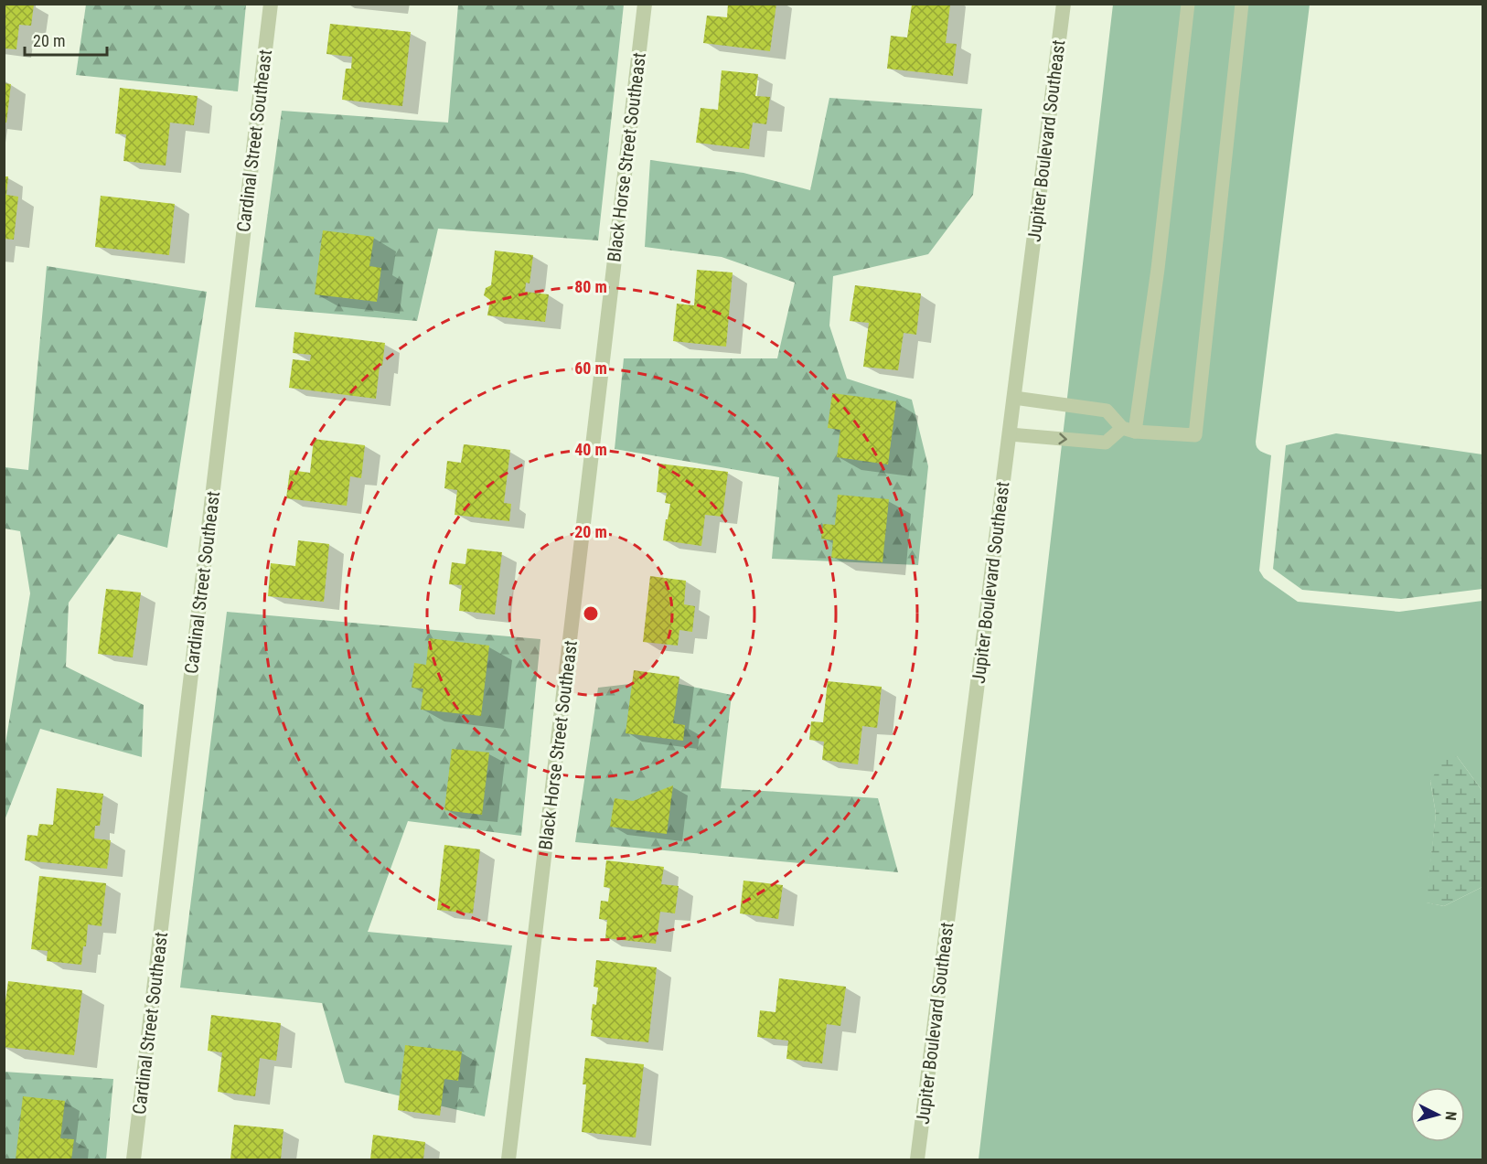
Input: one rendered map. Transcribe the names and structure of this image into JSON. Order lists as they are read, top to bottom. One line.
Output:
{"streets":{"street":["Cardinal Street Southeast","Jupiter Boulevard Southeast","Black Horse Street Southeast"]},"scale_bar":"20 m","north":"right","rings":["80 m","60 m","40 m","20 m"]}
